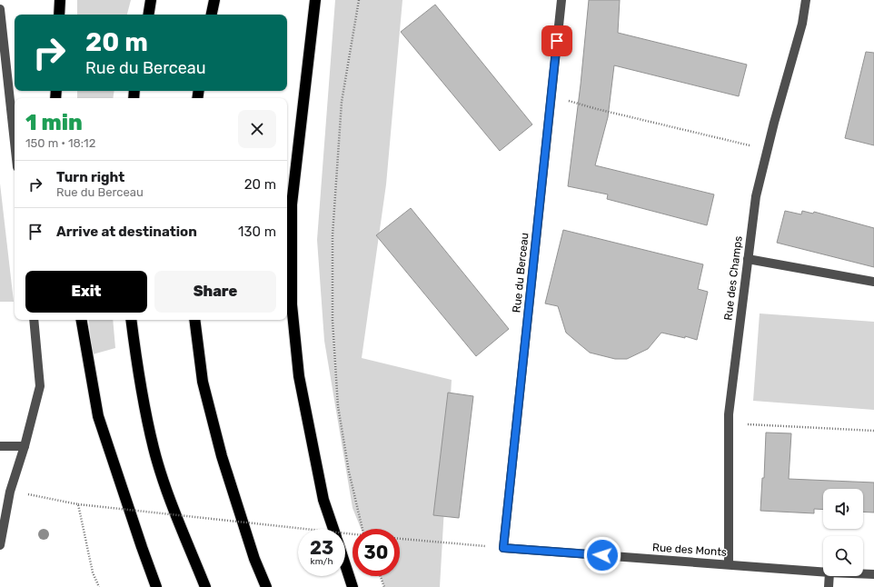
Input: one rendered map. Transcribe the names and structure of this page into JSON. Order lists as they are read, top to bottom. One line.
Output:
{"streets":{"street":["Rue du Berceau","Rue des Champs","Rue des Monts"]},"crossings":[["Rue du Berceau","Rue des Monts"],["Rue des Champs","Rue des Monts"]],"page":{"turn":["20 m","Rue du Berceau"],"heading":["1 min","150 m · 18:12"],"list":[{"name":"Turn right","note":"Rue du Berceau","value":"20 m"},{"name":"Arrive at destination","value":"130 m"}],"buttons":["Exit","Share"],"speed":"23 km/h","limit":"30"}}
